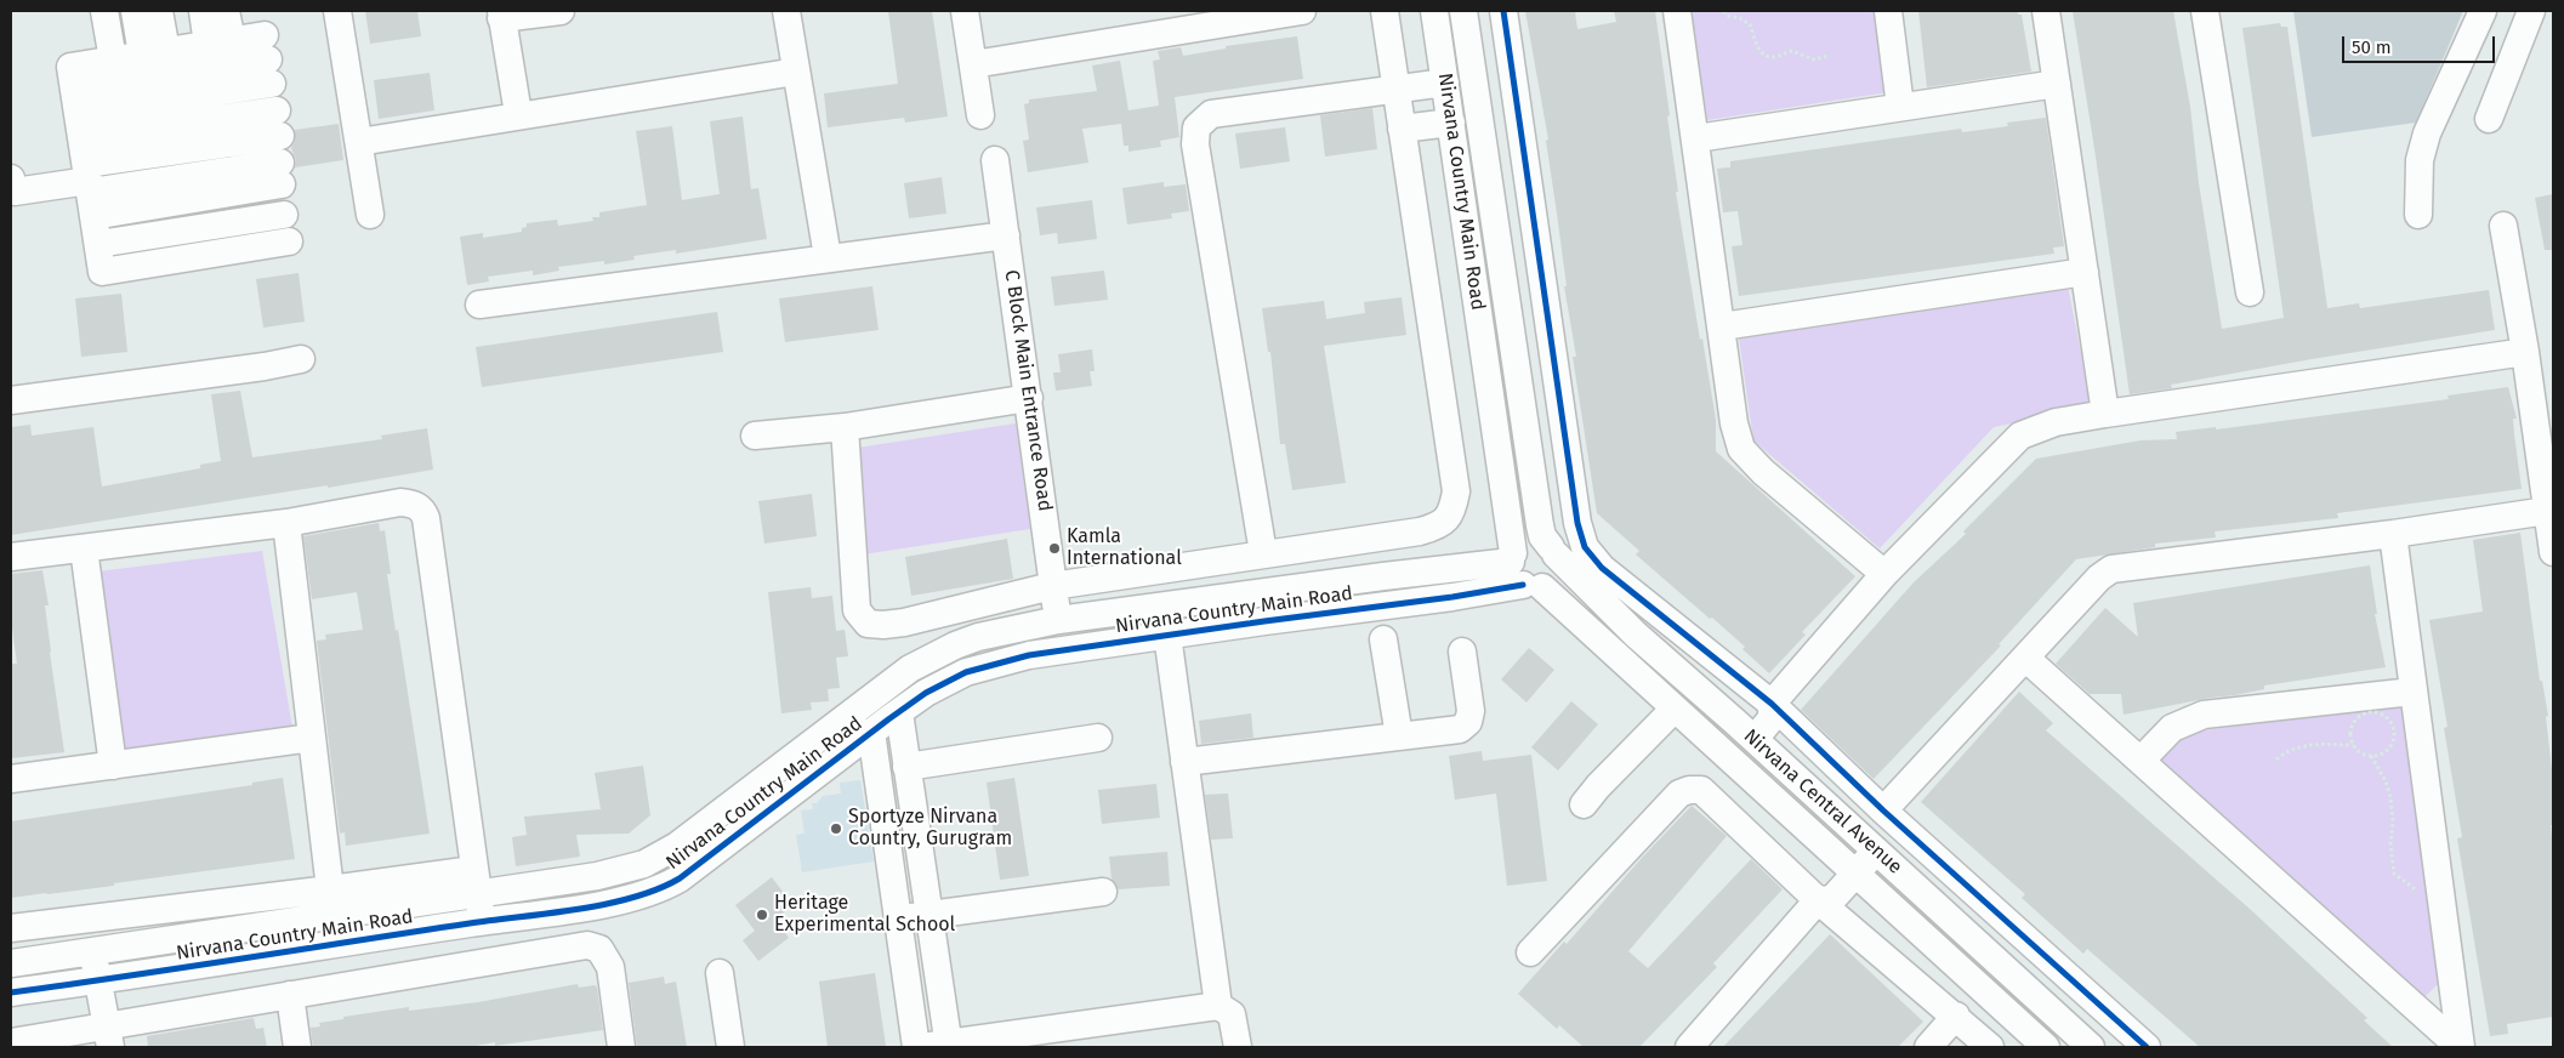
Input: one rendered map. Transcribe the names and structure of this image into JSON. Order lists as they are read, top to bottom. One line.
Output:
{"streets":{"street":["Nirvana Country Main Road","C Block Main Entrance Road","Nirvana Central Avenue"]},"crossings":[["Nirvana Country Main Road","C Block Main Entrance Road"],["Nirvana Country Main Road","Nirvana Central Avenue"]],"places":["Kamla International","Sportyze Nirvana Country, Gurugram","Heritage Experimental School"],"scale_bar":"50 m"}
